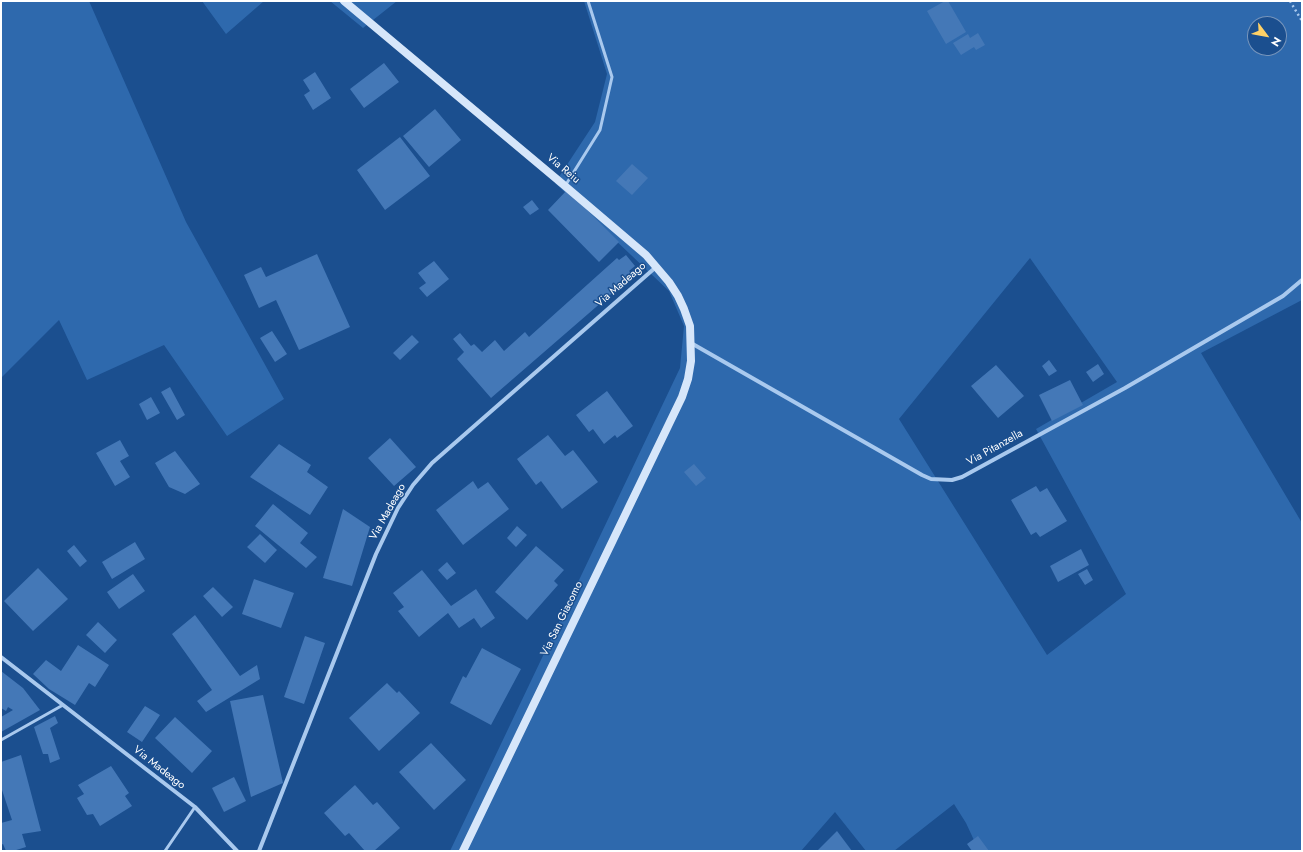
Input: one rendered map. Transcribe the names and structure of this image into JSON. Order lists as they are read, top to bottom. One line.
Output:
{"streets":{"street":["Via Reiu","Via Madeago","Via Pitanzella","Via San Giacomo"]},"crossings":[["Via Reiu","Via Madeago"],["Via Reiu","Via Pitanzella"],["Via Reiu","Via San Giacomo"]],"north":"bottom right"}
